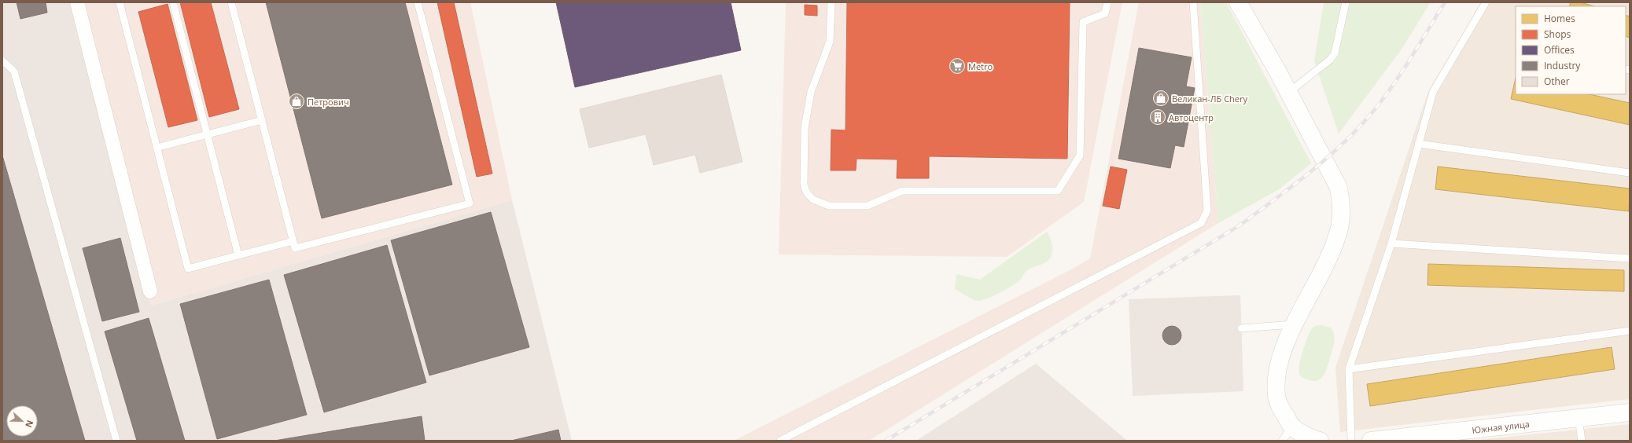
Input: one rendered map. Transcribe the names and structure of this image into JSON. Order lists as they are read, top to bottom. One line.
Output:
{"streets":{"street":["Южная улица"]},"places":{"supermarket":["Metro"],"shop":["Великан-ЛБ Chery","Петрович"],"building":["Автоцентр"]},"legend":["Homes","Shops","Offices","Industry","Other"],"north":"right"}
